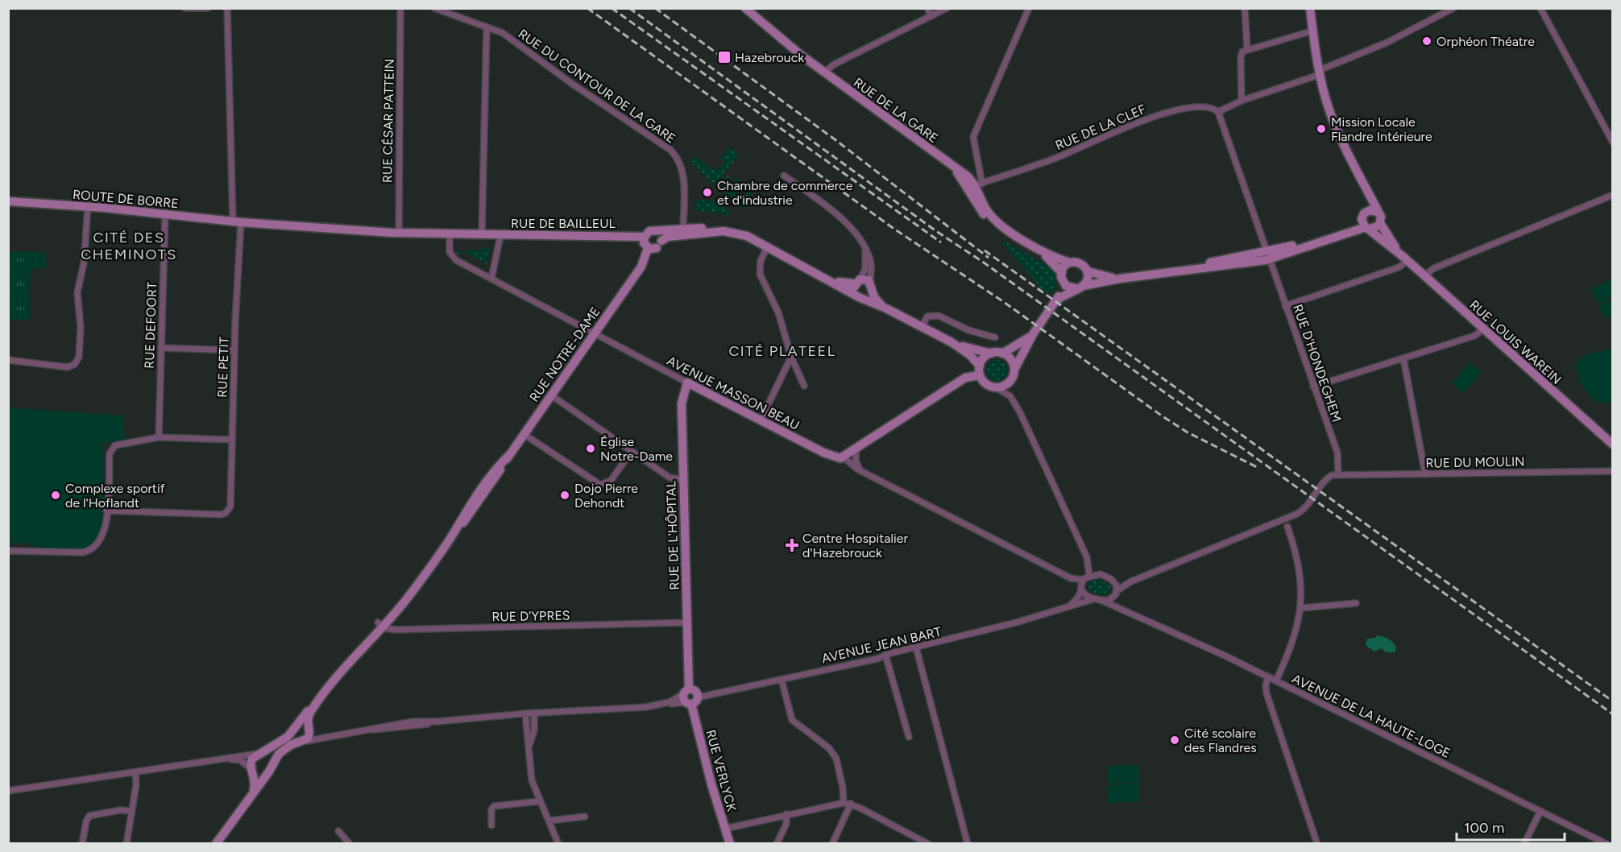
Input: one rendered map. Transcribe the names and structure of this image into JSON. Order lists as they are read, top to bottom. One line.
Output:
{"streets":{"main road":["RUE DE LA GARE","ROUTE DE BORRE","RUE DE BAILLEUL","RUE LOUIS WAREIN","RUE NOTRE-DAME","AVENUE MASSON BEAU","RUE DE L'HÔPITAL","RUE VERLYCK"],"street":["RUE DU CONTOUR DE LA GARE","RUE CÉSAR PATTEIN","RUE DE LA CLEF","RUE DEFOORT","RUE D'HONDEGHEM","RUE PETIT","RUE DU MOULIN","RUE D'YPRES","AVENUE JEAN BART","AVENUE DE LA HAUTE-LOGE"]},"crossings":[["RUE DE LA GARE","RUE DE LA CLEF"],["RUE CÉSAR PATTEIN","RUE DE BAILLEUL"],["RUE DE LA CLEF","RUE D'HONDEGHEM"],["ROUTE DE BORRE","RUE DEFOORT"],["ROUTE DE BORRE","RUE PETIT"],["RUE DE BAILLEUL","AVENUE MASSON BEAU"],["RUE NOTRE-DAME","AVENUE MASSON BEAU"],["RUE NOTRE-DAME","RUE D'YPRES"],["RUE NOTRE-DAME","AVENUE JEAN BART"],["RUE D'HONDEGHEM","RUE DU MOULIN"],["AVENUE MASSON BEAU","RUE DE L'HÔPITAL"],["AVENUE MASSON BEAU","AVENUE JEAN BART"],["AVENUE MASSON BEAU","AVENUE DE LA HAUTE-LOGE"],["RUE DE L'HÔPITAL","RUE D'YPRES"],["RUE DE L'HÔPITAL","AVENUE JEAN BART"],["RUE DE L'HÔPITAL","RUE VERLYCK"],["AVENUE JEAN BART","AVENUE DE LA HAUTE-LOGE"],["AVENUE JEAN BART","RUE VERLYCK"]],"districts":["CITÉ DES CHEMINOTS","CITÉ PLATEEL"],"places":{"other":["Orphéon Théatre","Mission Locale Flandre Intérieure","Chambre de commerce et d'industrie","Église Notre-Dame","Complexe sportif de l'Hoflandt","Dojo Pierre Dehondt","Cité scolaire des Flandres"],"transit":["Hazebrouck"],"health":["Centre Hospitalier d'Hazebrouck"]},"scale_bar":"100 m"}
